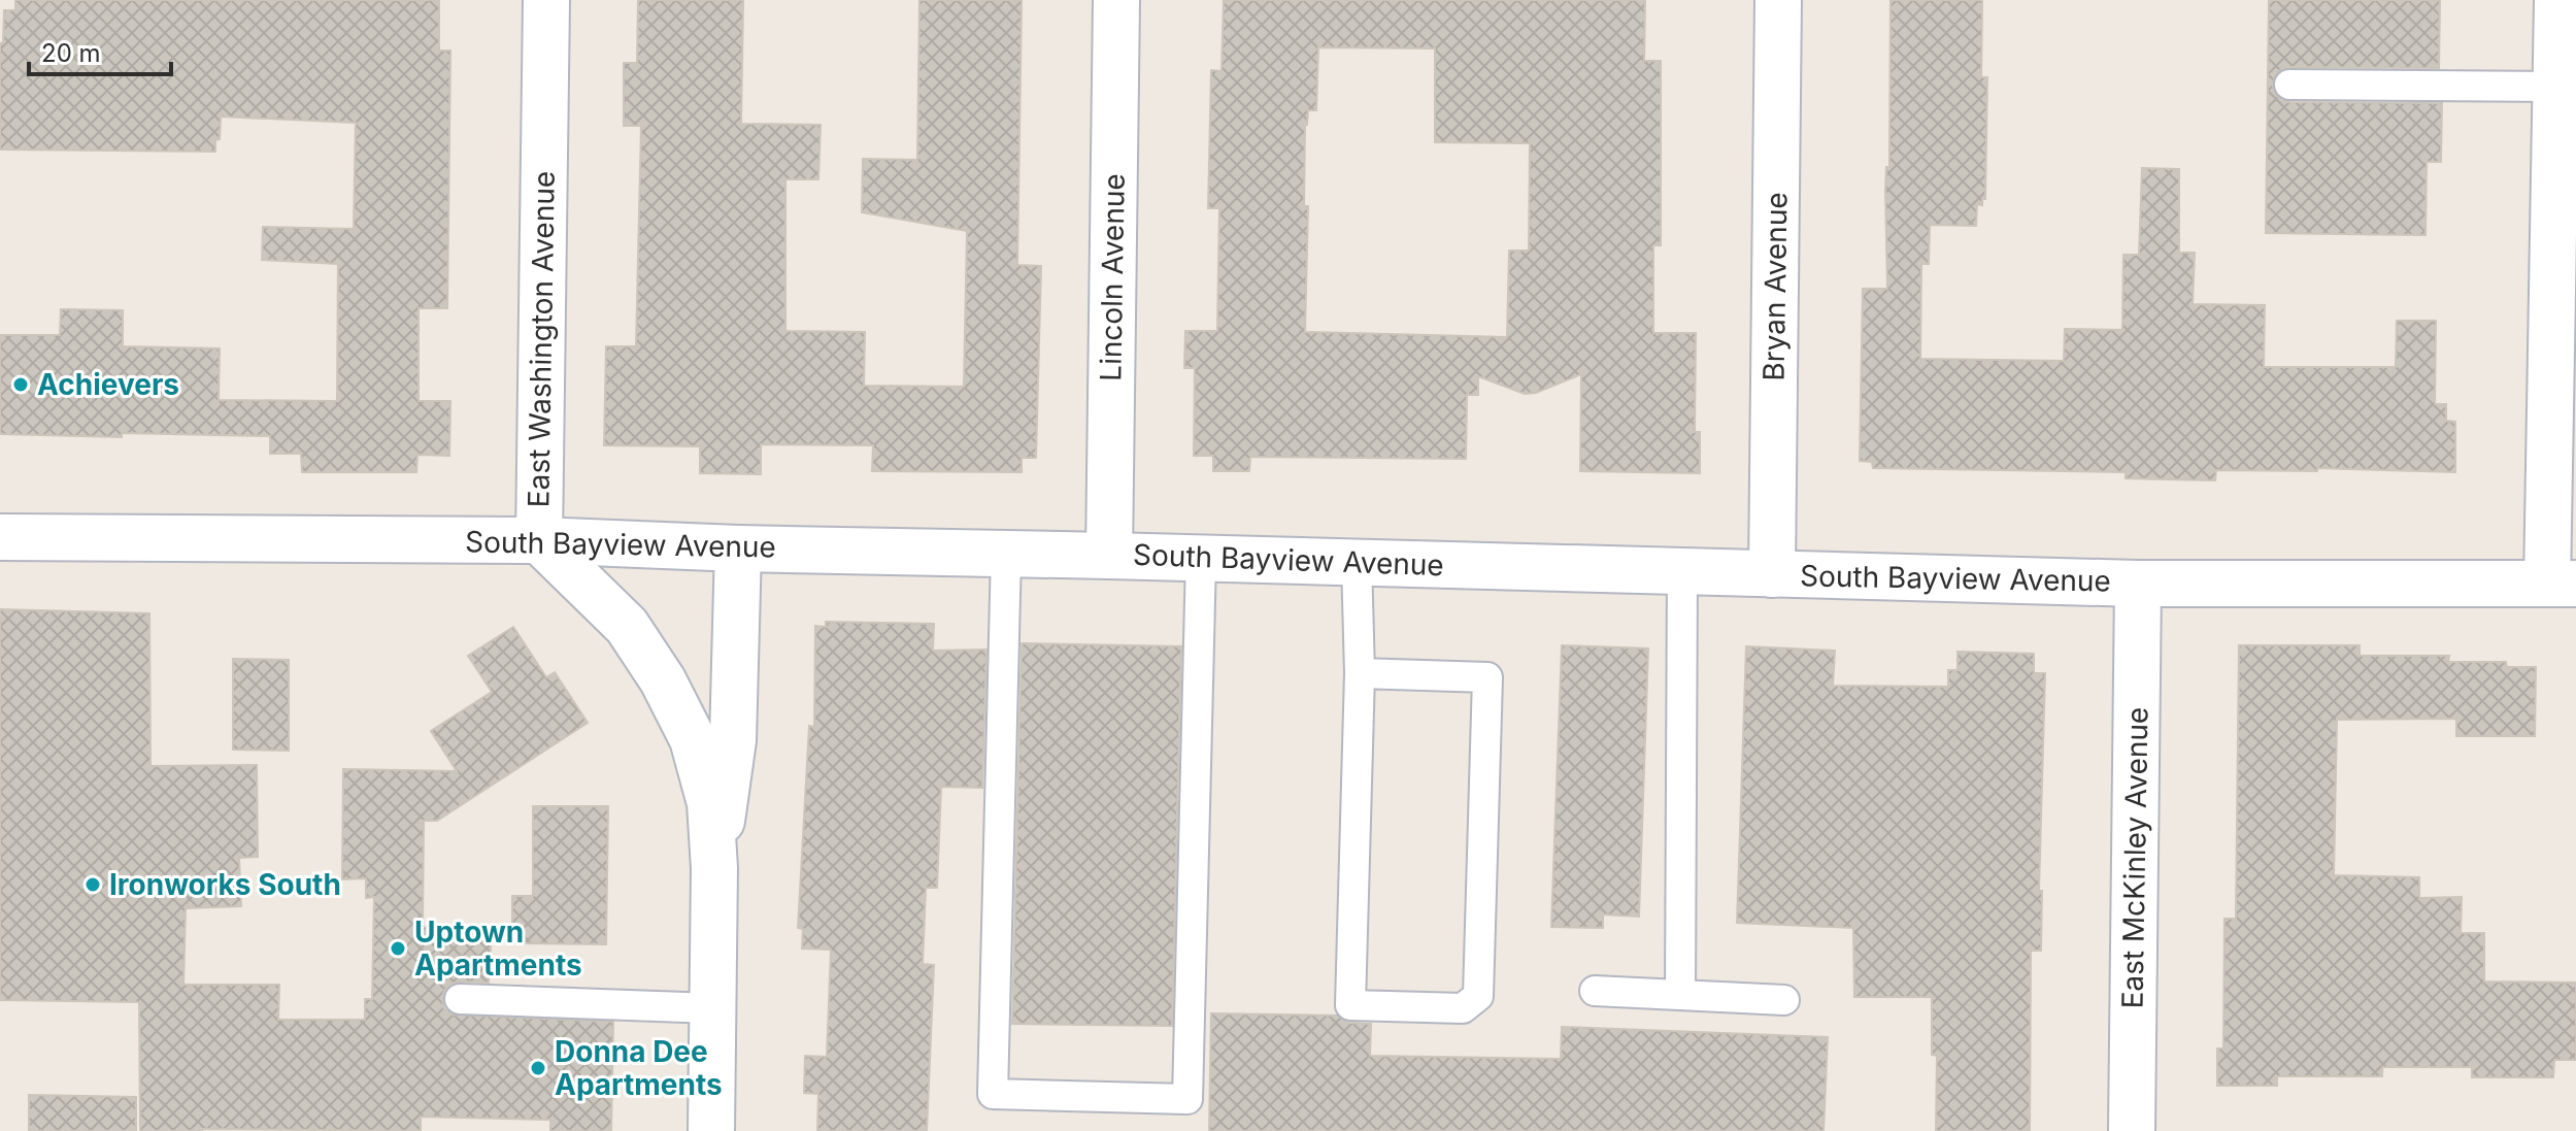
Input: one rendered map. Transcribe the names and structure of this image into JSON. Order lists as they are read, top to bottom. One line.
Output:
{"streets":{"street":["Lincoln Avenue","Bryan Avenue","East Washington Avenue","South Bayview Avenue","East McKinley Avenue"]},"crossings":[["Lincoln Avenue","South Bayview Avenue"],["Bryan Avenue","South Bayview Avenue"],["East Washington Avenue","South Bayview Avenue"],["South Bayview Avenue","East McKinley Avenue"]],"places":["Achievers","Ironworks South","Uptown Apartments","Donna Dee Apartments"],"scale_bar":"20 m"}
